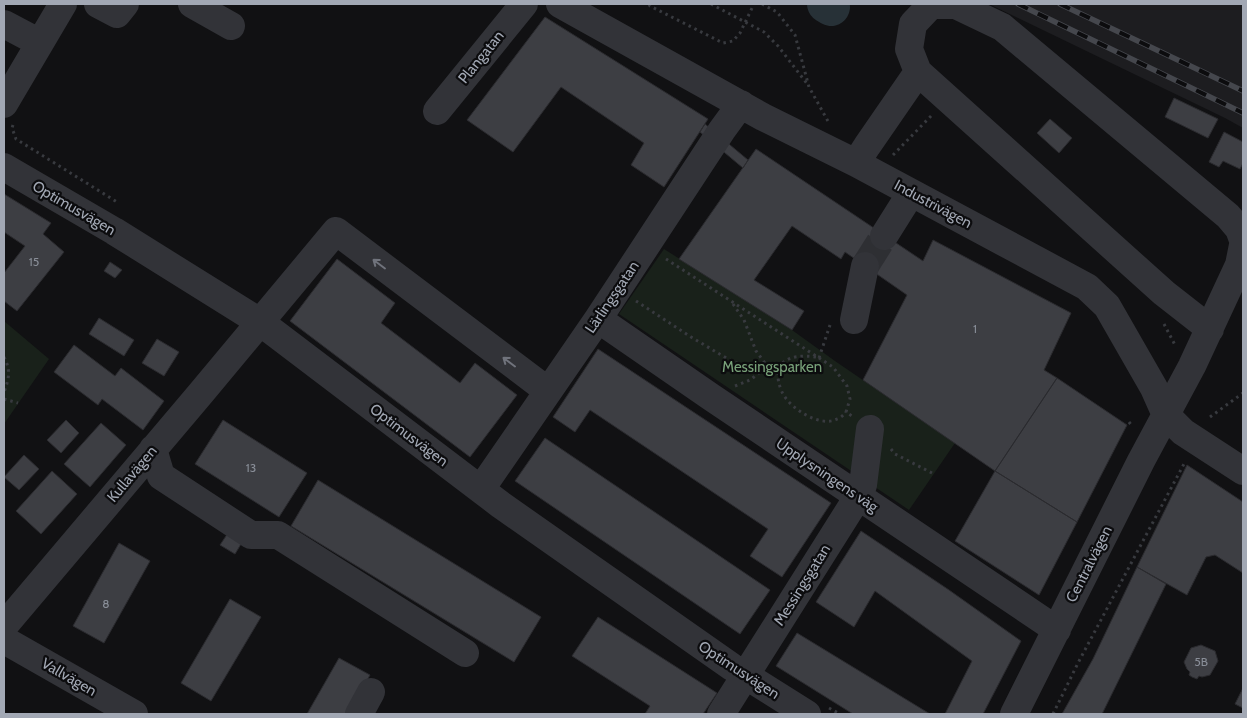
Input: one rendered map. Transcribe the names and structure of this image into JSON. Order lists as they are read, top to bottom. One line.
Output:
{"streets":{"street":["Plangatan","Industrivägen","Optimusvägen","Lärlingsgatan","Kullavägen","Upplysningens väg","Centralvägen","Messingsgatan","Vallvägen"]},"crossings":[["Industrivägen","Lärlingsgatan"],["Industrivägen","Centralvägen"],["Optimusvägen","Lärlingsgatan"],["Optimusvägen","Kullavägen"],["Optimusvägen","Messingsgatan"],["Lärlingsgatan","Upplysningens väg"],["Upplysningens väg","Centralvägen"],["Upplysningens väg","Messingsgatan"]],"parks":["Messingsparken"],"house_numbers":["15","1","13","8","5B"]}
